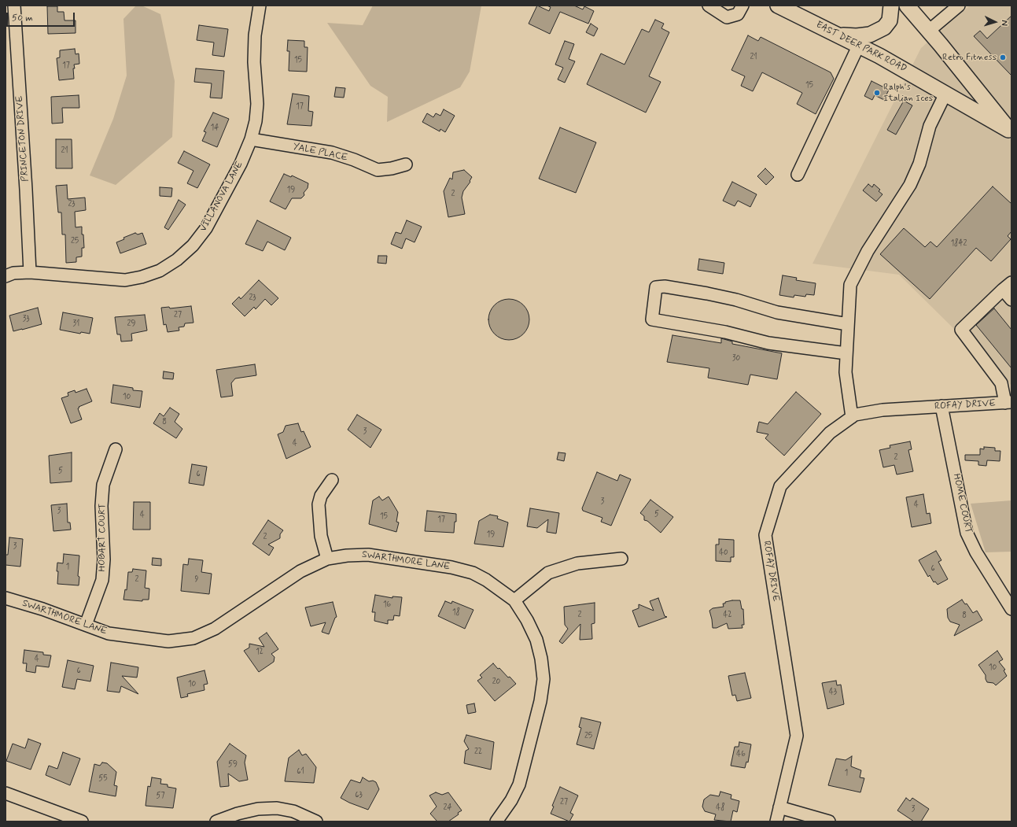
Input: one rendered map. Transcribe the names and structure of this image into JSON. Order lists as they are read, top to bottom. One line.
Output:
{"streets":{"main road":["EAST DEER PARK ROAD"],"street":["PRINCETON DRIVE","YALE PLACE","VILLANOVA LANE","ROFAY DRIVE","HOME COURT","HOBART COURT","SWARTHMORE LANE"]},"crossings":[["PRINCETON DRIVE","VILLANOVA LANE"],["YALE PLACE","VILLANOVA LANE"],["ROFAY DRIVE","HOME COURT"],["HOBART COURT","SWARTHMORE LANE"]],"places":["Retro Fitness","Ralph's Italian Ices"],"house_numbers":["21","15","17","15","17","14","21","19","2","23","25","1842","23","27","33","31","29","30","10","8","3","4","2","5","6","3","4","3","5","4","15","17","19","2","3","40","1","6","2","9","16","18","2","42","8","12","4","10","6","20","10","43","25","22","46","59","61","1","55","63","57","27","24","48","3"],"scale_bar":"50 m","north":"right"}
